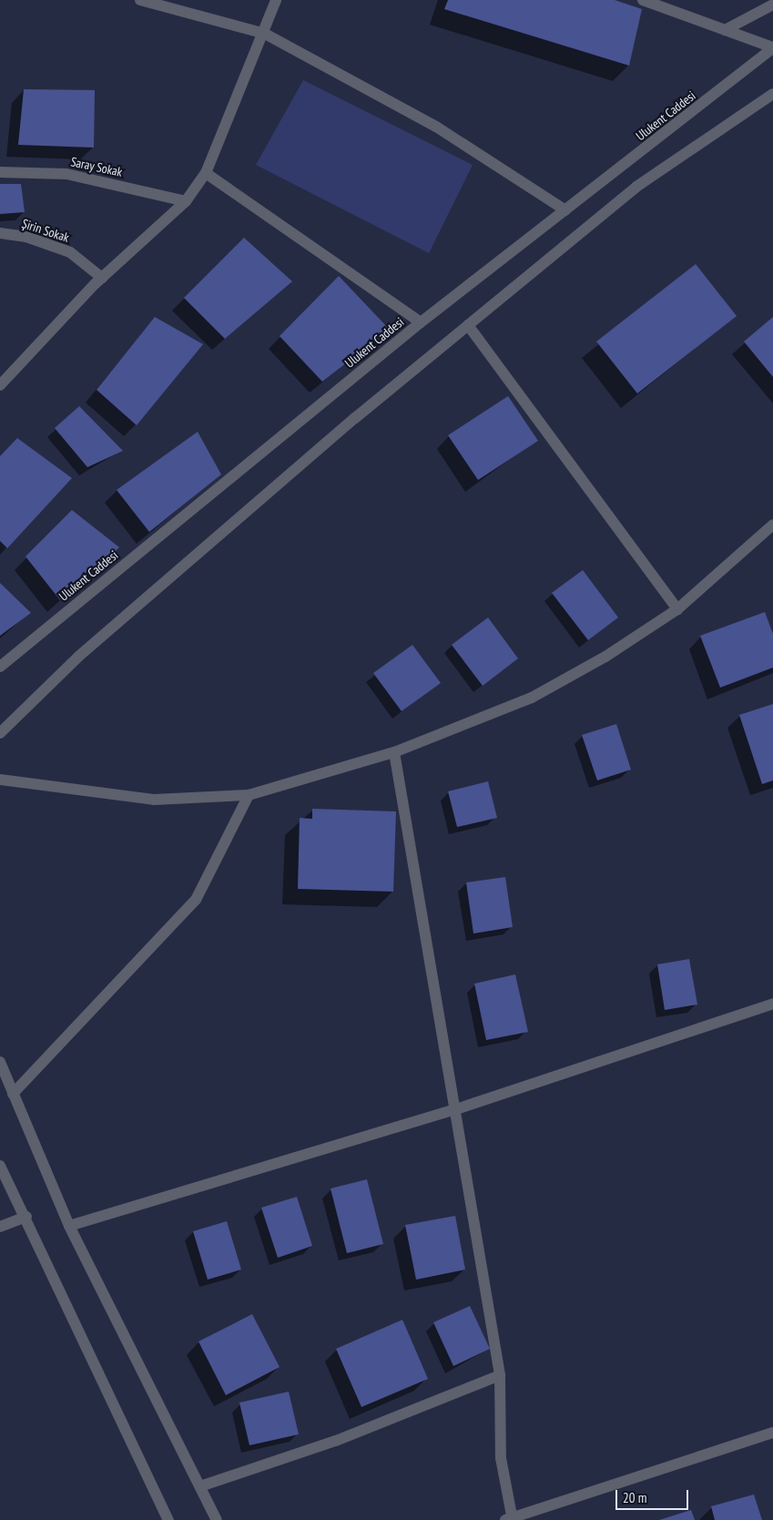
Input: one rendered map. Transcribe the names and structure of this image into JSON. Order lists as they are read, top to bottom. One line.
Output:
{"streets":{"street":["Ulukent Caddesi","Saray Sokak","Şirin Sokak"]},"scale_bar":"20 m"}
